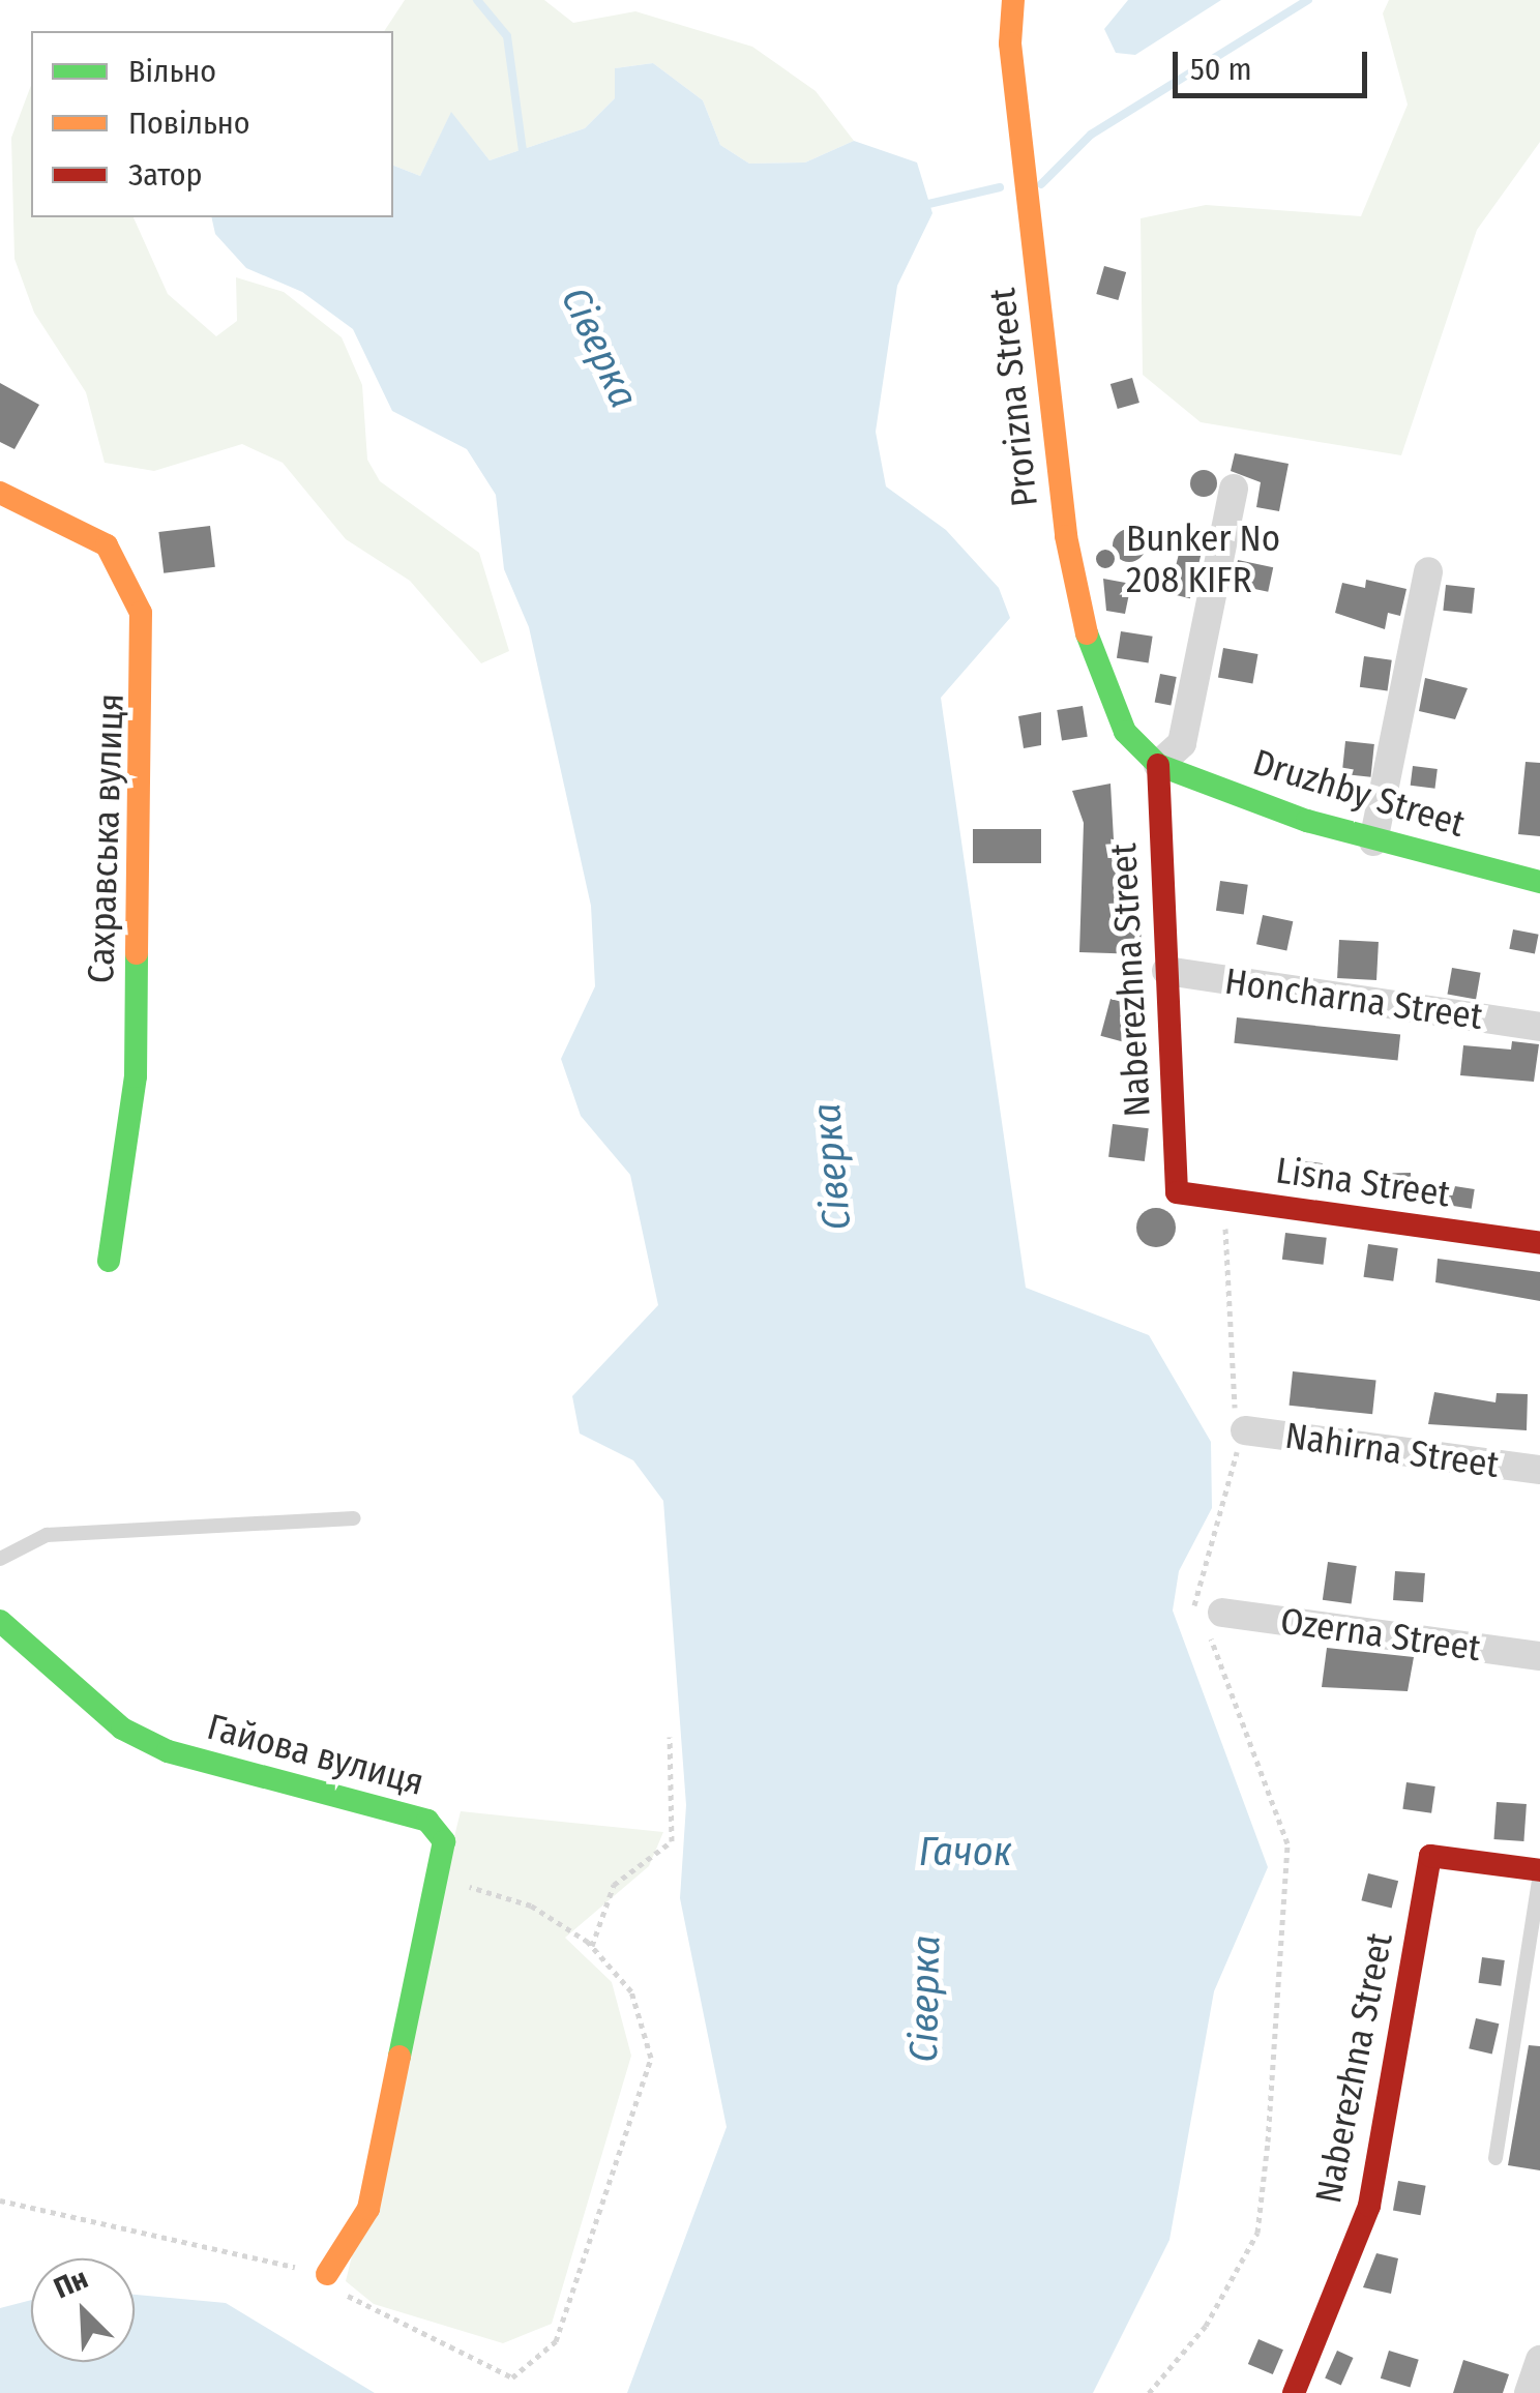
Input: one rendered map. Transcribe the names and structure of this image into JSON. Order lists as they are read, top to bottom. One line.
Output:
{"streets":{"street":["Prorizna Street","Druzhby Street","Сахравська вулиця","Naberezhna Street","Honcharna Street","Lisna Street","Nahirna Street","Ozerna Street","Гайова вулиця"]},"crossings":[["Prorizna Street","Druzhby Street"],["Prorizna Street","Naberezhna Street"],["Druzhby Street","Naberezhna Street"],["Naberezhna Street","Honcharna Street"],["Naberezhna Street","Lisna Street"]],"water":["Сіверка","Гачок"],"places":["Bunker No 208 KIFR"],"legend":["Вільно","Повільно","Затор"],"scale_bar":"50 m","north":"top left"}
